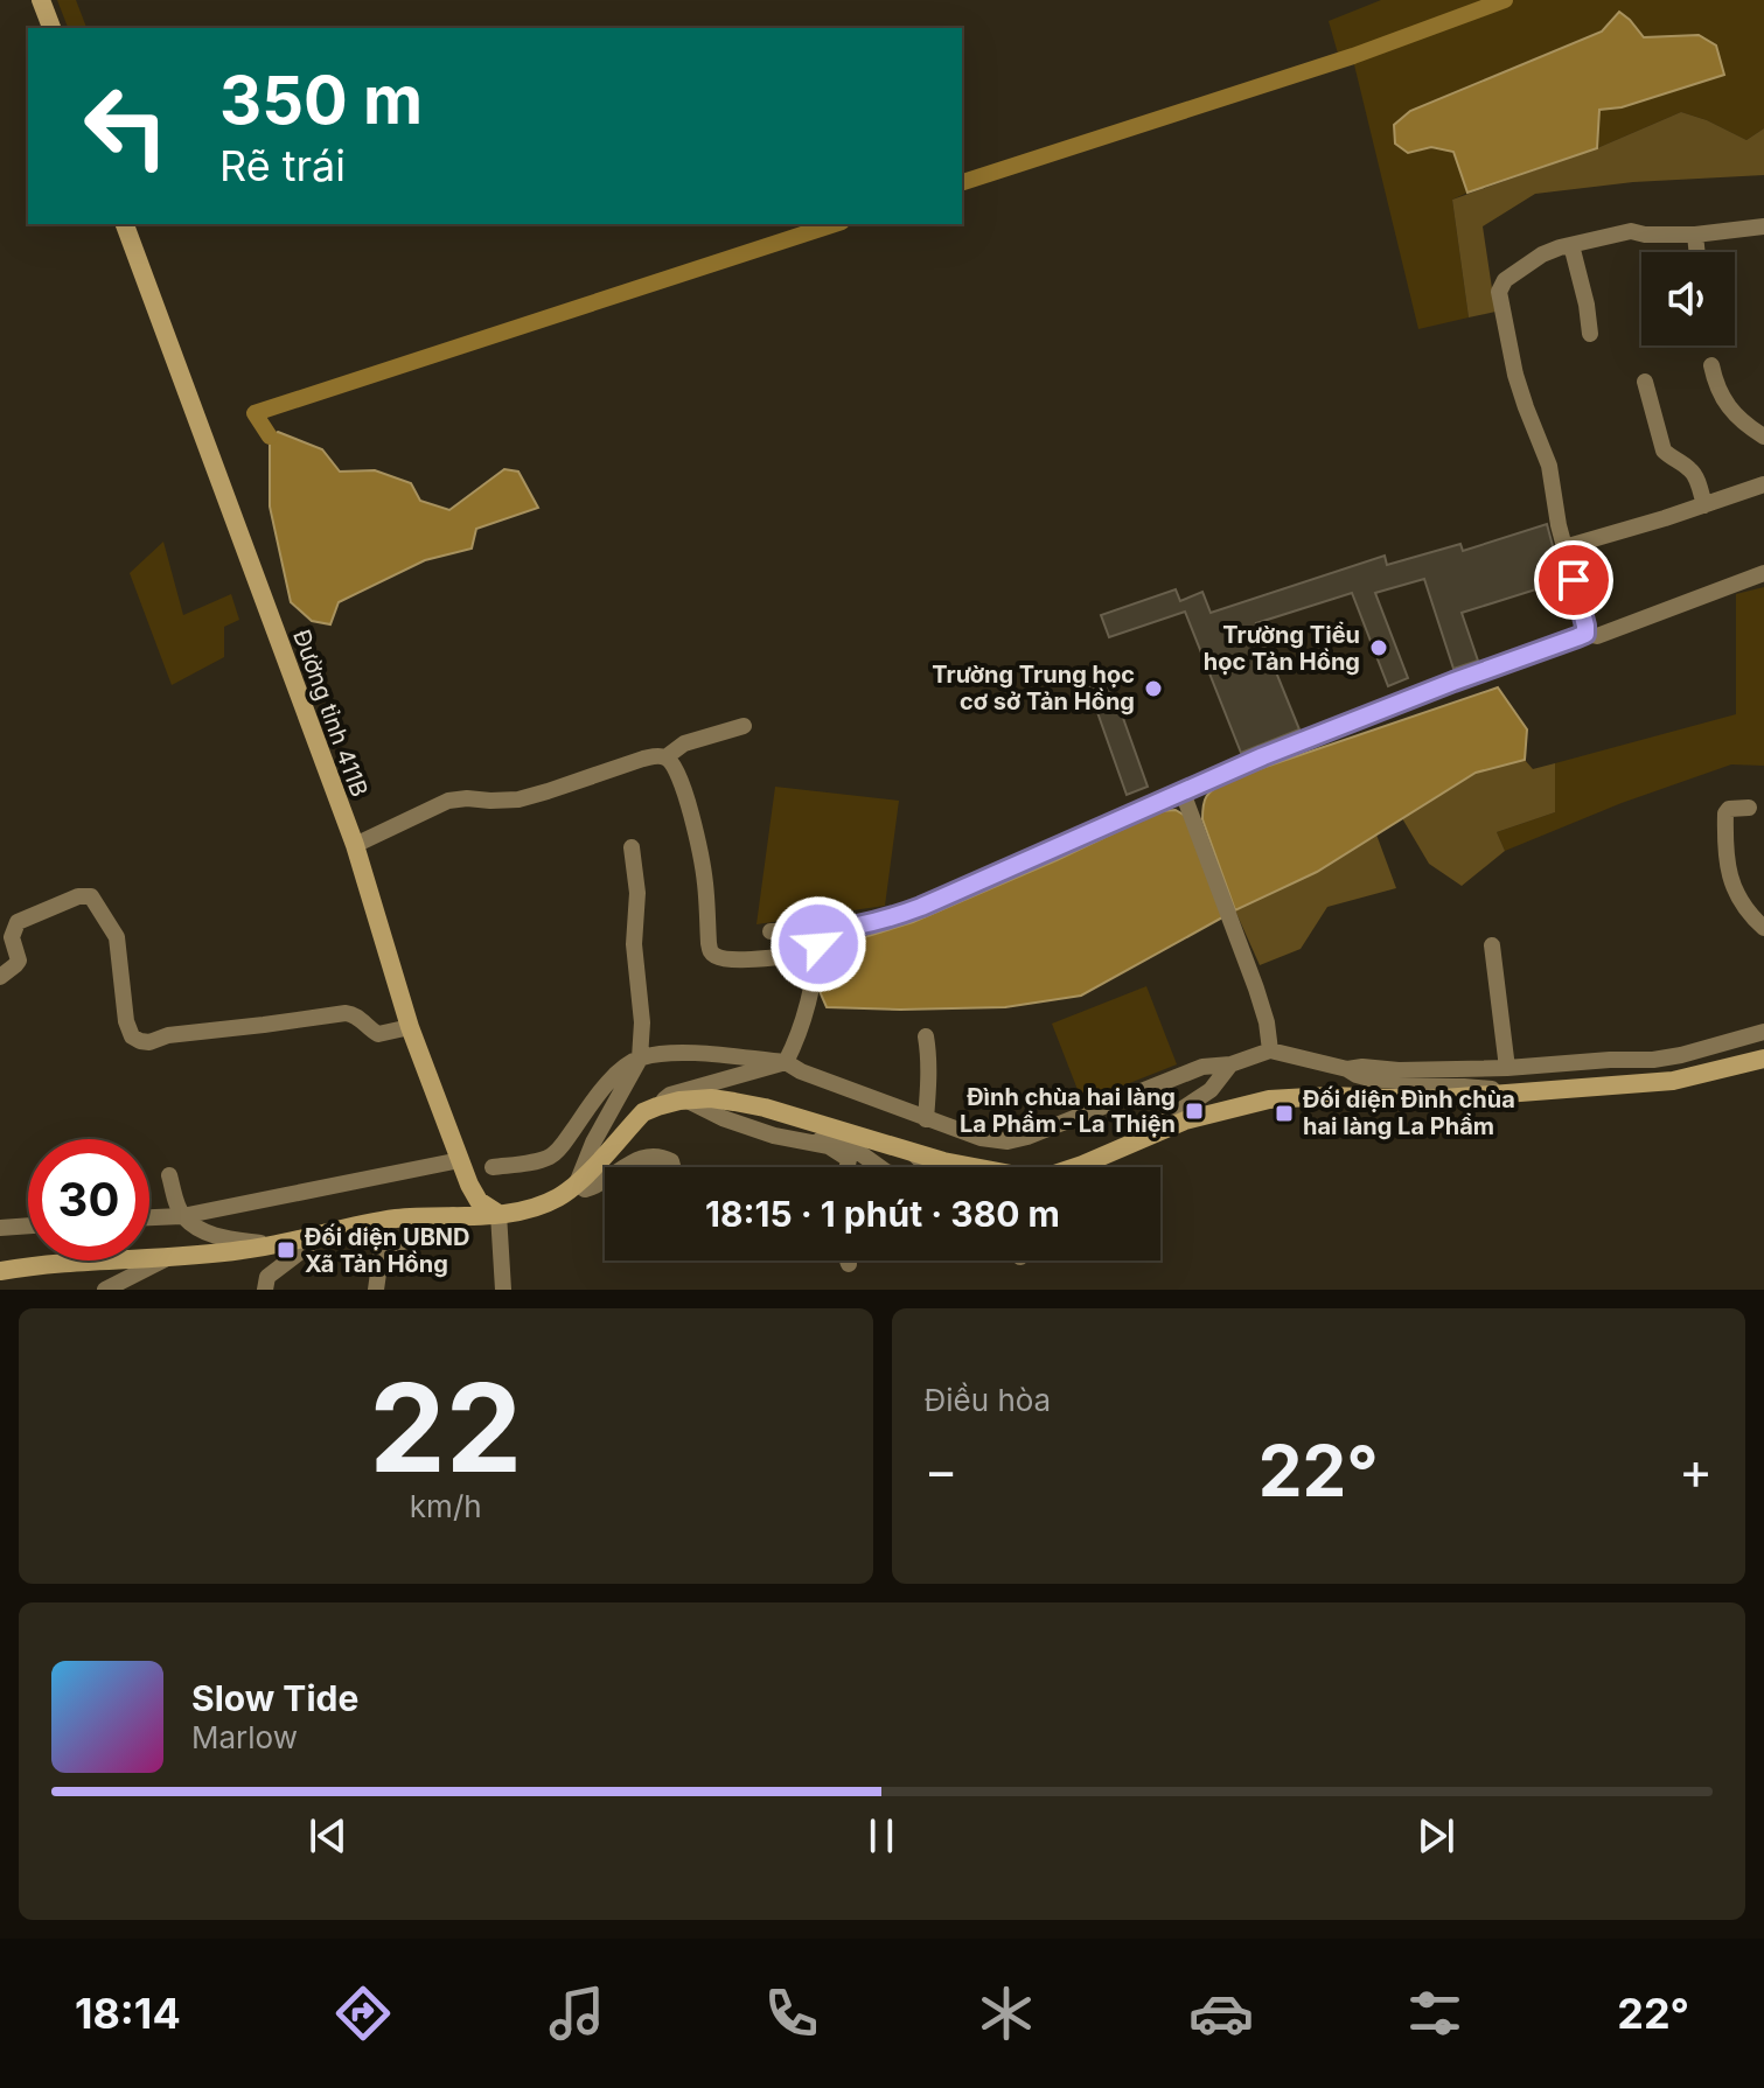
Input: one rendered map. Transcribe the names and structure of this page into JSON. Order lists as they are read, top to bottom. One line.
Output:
{"streets":{"main road":["Đường tỉnh 411B"]},"places":{"other":["Trường Tiểu học Tản Hồng","Trường Trung học cơ sở Tản Hồng"],"transit":["Đình chùa hai làng La Phẩm - La Thiện","Đối diện Đình chùa hai làng La Phẩm","Đối diện UBND Xã Tản Hồng"]},"page":{"turn":["350 m","Rẽ trái"],"limit":"30","trip":"18:15 · 1 phút · 380 m","tile":[["22","km/h"],"Điều hòa"],"heat":["−","22°","+"],"song":["Slow Tide","Marlow"],"tabs":["18:14","22°"]}}
